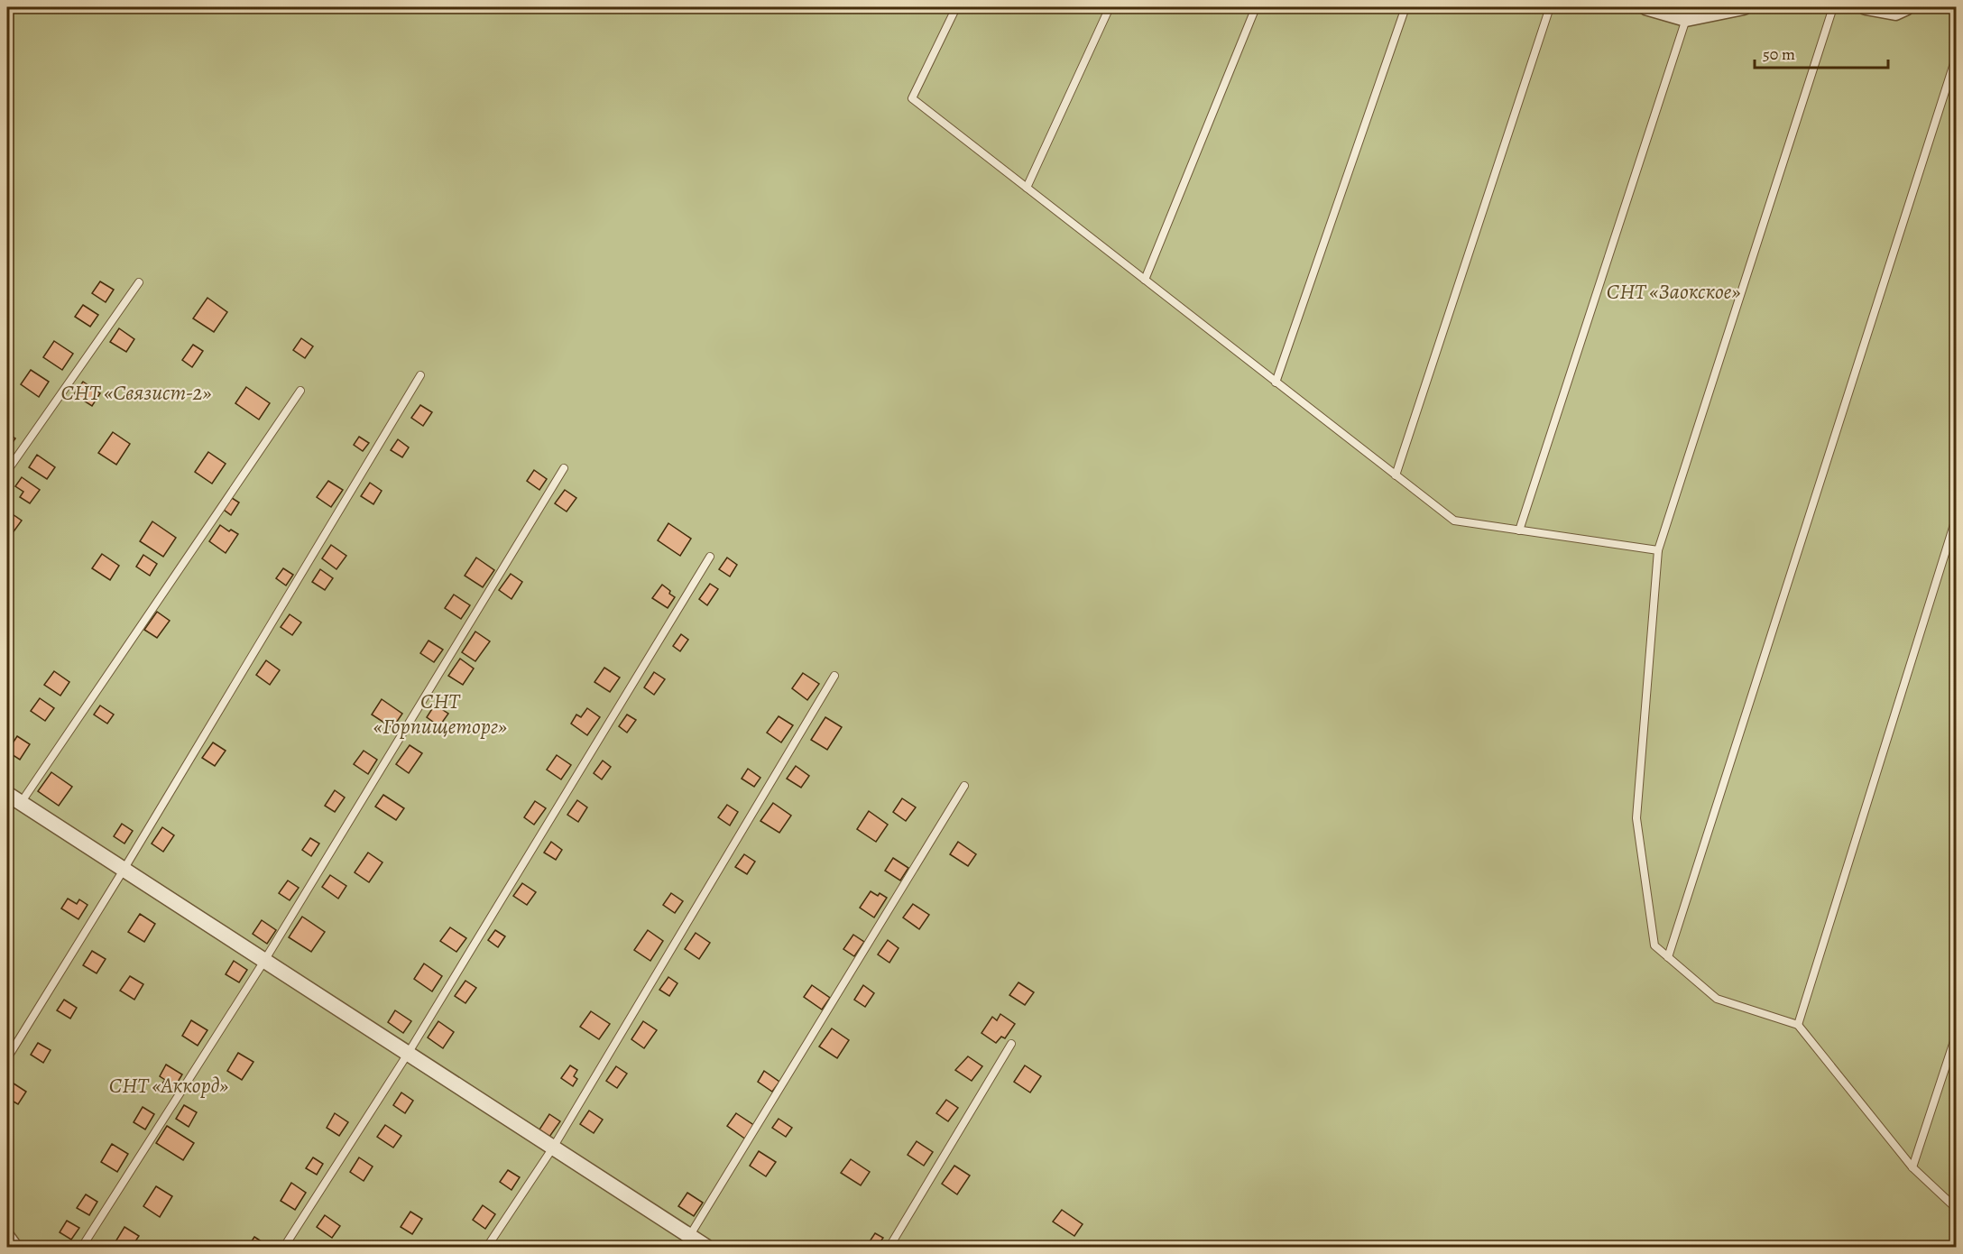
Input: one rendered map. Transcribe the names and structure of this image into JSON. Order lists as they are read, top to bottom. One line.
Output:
{"parks":["СНТ «Заокское»","СНТ «Связист-2»","СНТ «Горпищеторг»","СНТ «Аккорд»"],"scale_bar":"50 m"}
